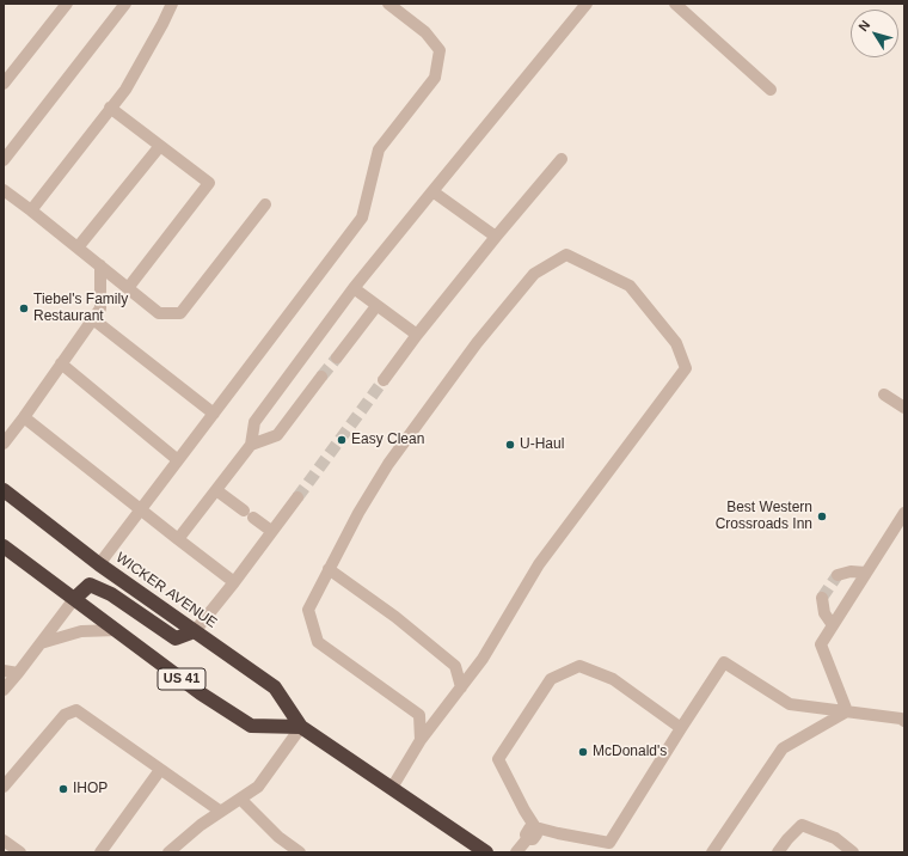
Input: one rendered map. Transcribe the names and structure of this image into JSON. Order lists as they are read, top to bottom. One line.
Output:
{"streets":{"highway":["WICKER AVENUE","US 41"]},"crossings":[["WICKER AVENUE","US 41"]],"places":["Tiebel's Family Restaurant","Easy Clean","U-Haul","Best Western Crossroads Inn","McDonald's","IHOP"],"north":"top left"}
